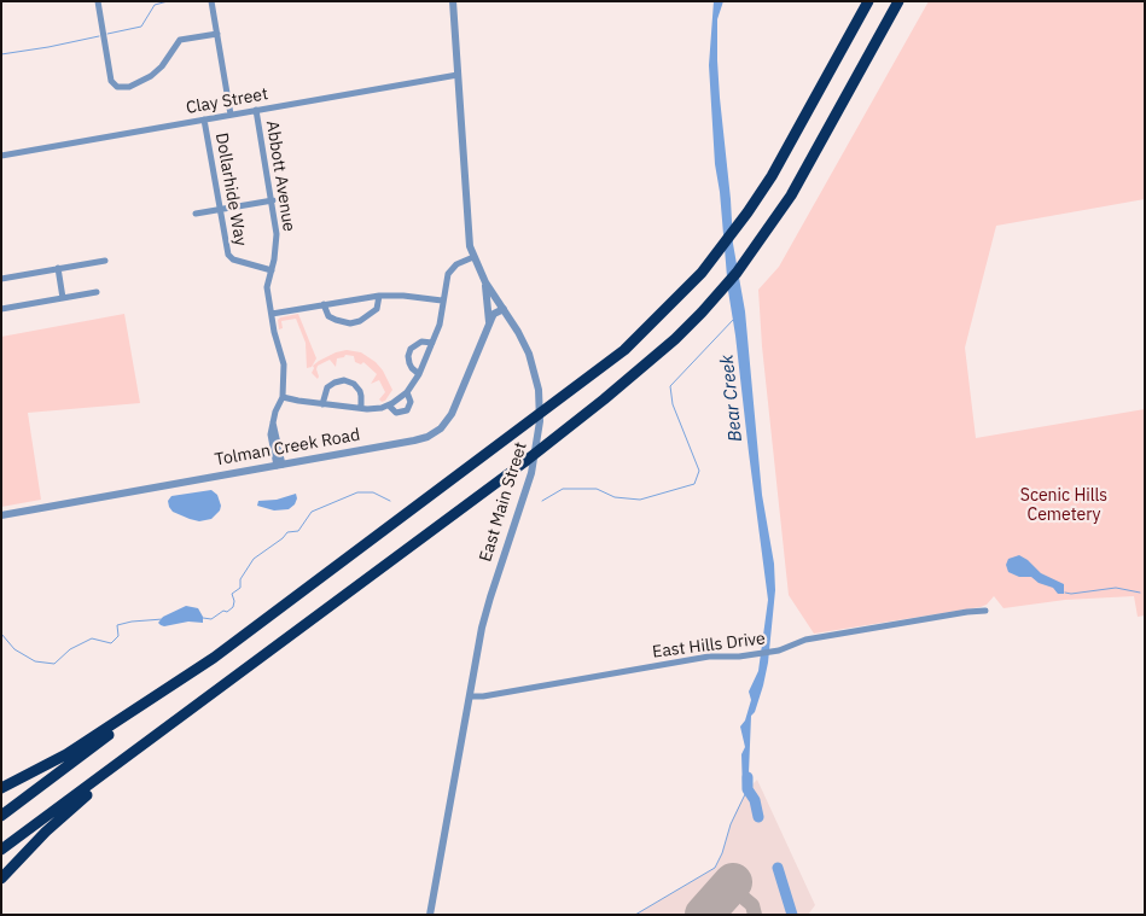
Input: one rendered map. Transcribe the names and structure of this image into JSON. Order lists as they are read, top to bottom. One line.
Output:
{"streets":{"street":["Clay Street","Abbott Avenue","Dollarhide Way","Tolman Creek Road","East Main Street","East Hills Drive"]},"crossings":[["Clay Street","Abbott Avenue"],["Clay Street","Dollarhide Way"],["Clay Street","East Main Street"],["Abbott Avenue","Dollarhide Way"],["Abbott Avenue","Tolman Creek Road"],["Tolman Creek Road","East Main Street"],["East Main Street","East Hills Drive"]],"water":["Bear Creek"],"parks":["Scenic Hills Cemetery"]}
